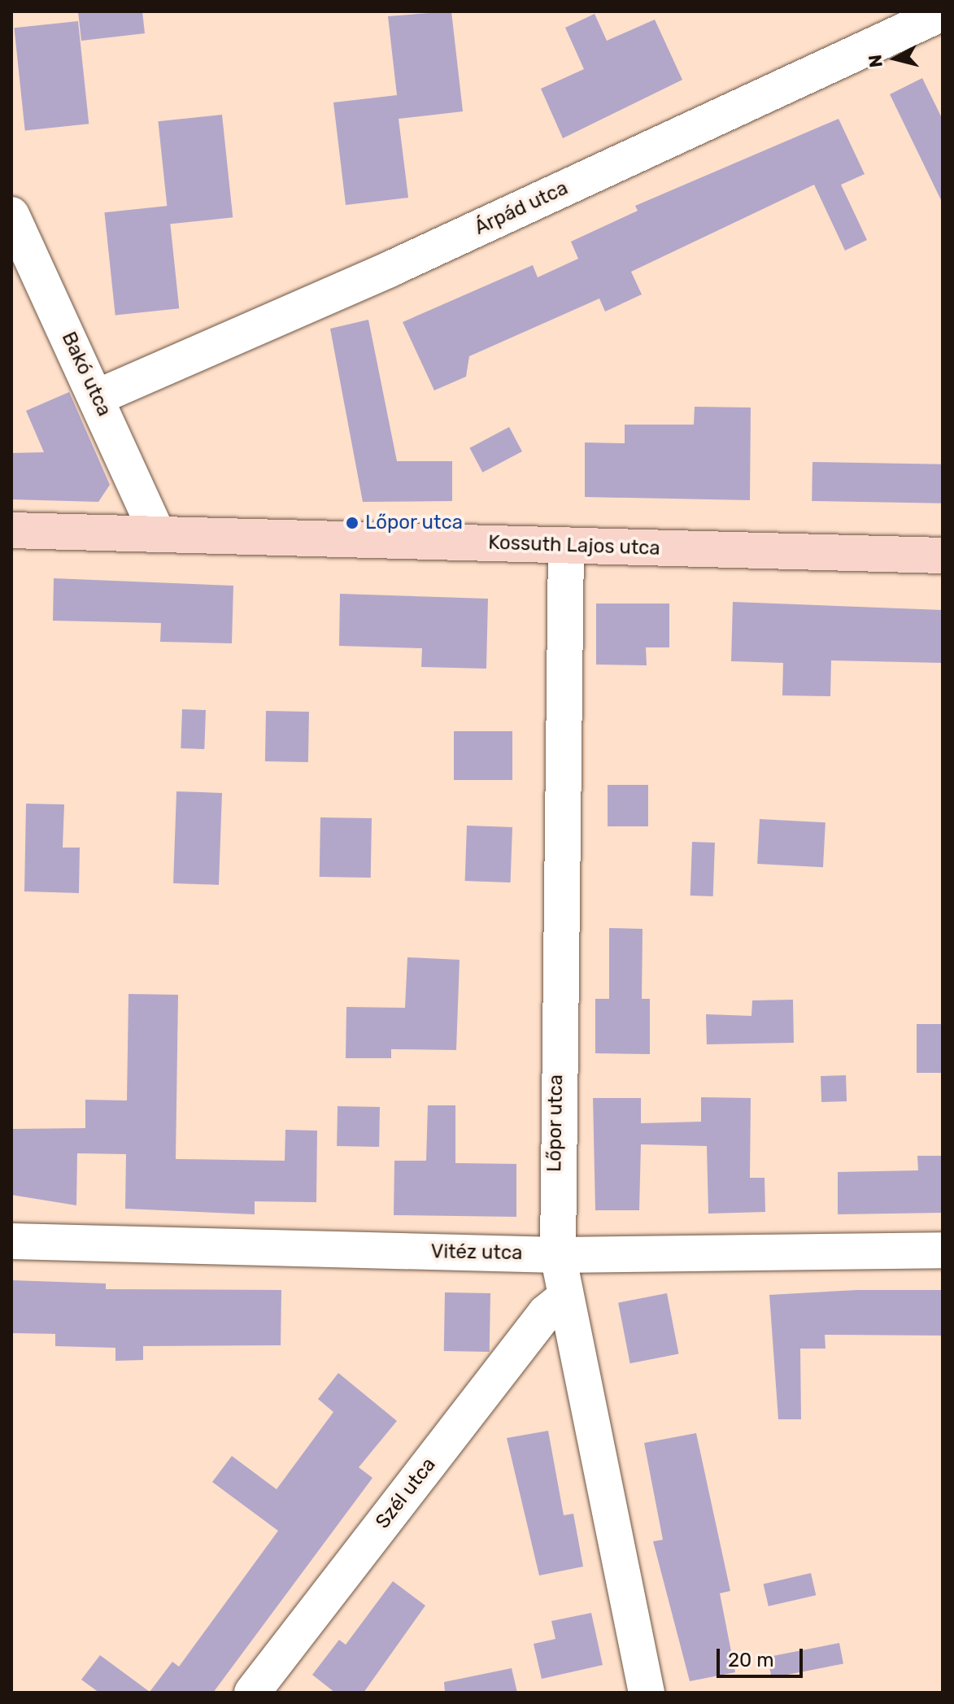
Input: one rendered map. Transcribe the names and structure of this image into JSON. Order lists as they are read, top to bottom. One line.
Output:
{"streets":{"main road":["Kossuth Lajos utca"],"street":["Árpád utca","Bakó utca","Lőpor utca","Vitéz utca","Szél utca"]},"crossings":[["Árpád utca","Bakó utca"],["Bakó utca","Kossuth Lajos utca"],["Kossuth Lajos utca","Lőpor utca"],["Lőpor utca","Vitéz utca"],["Lőpor utca","Szél utca"]],"places":["Lőpor utca"],"scale_bar":"20 m","north":"left"}
